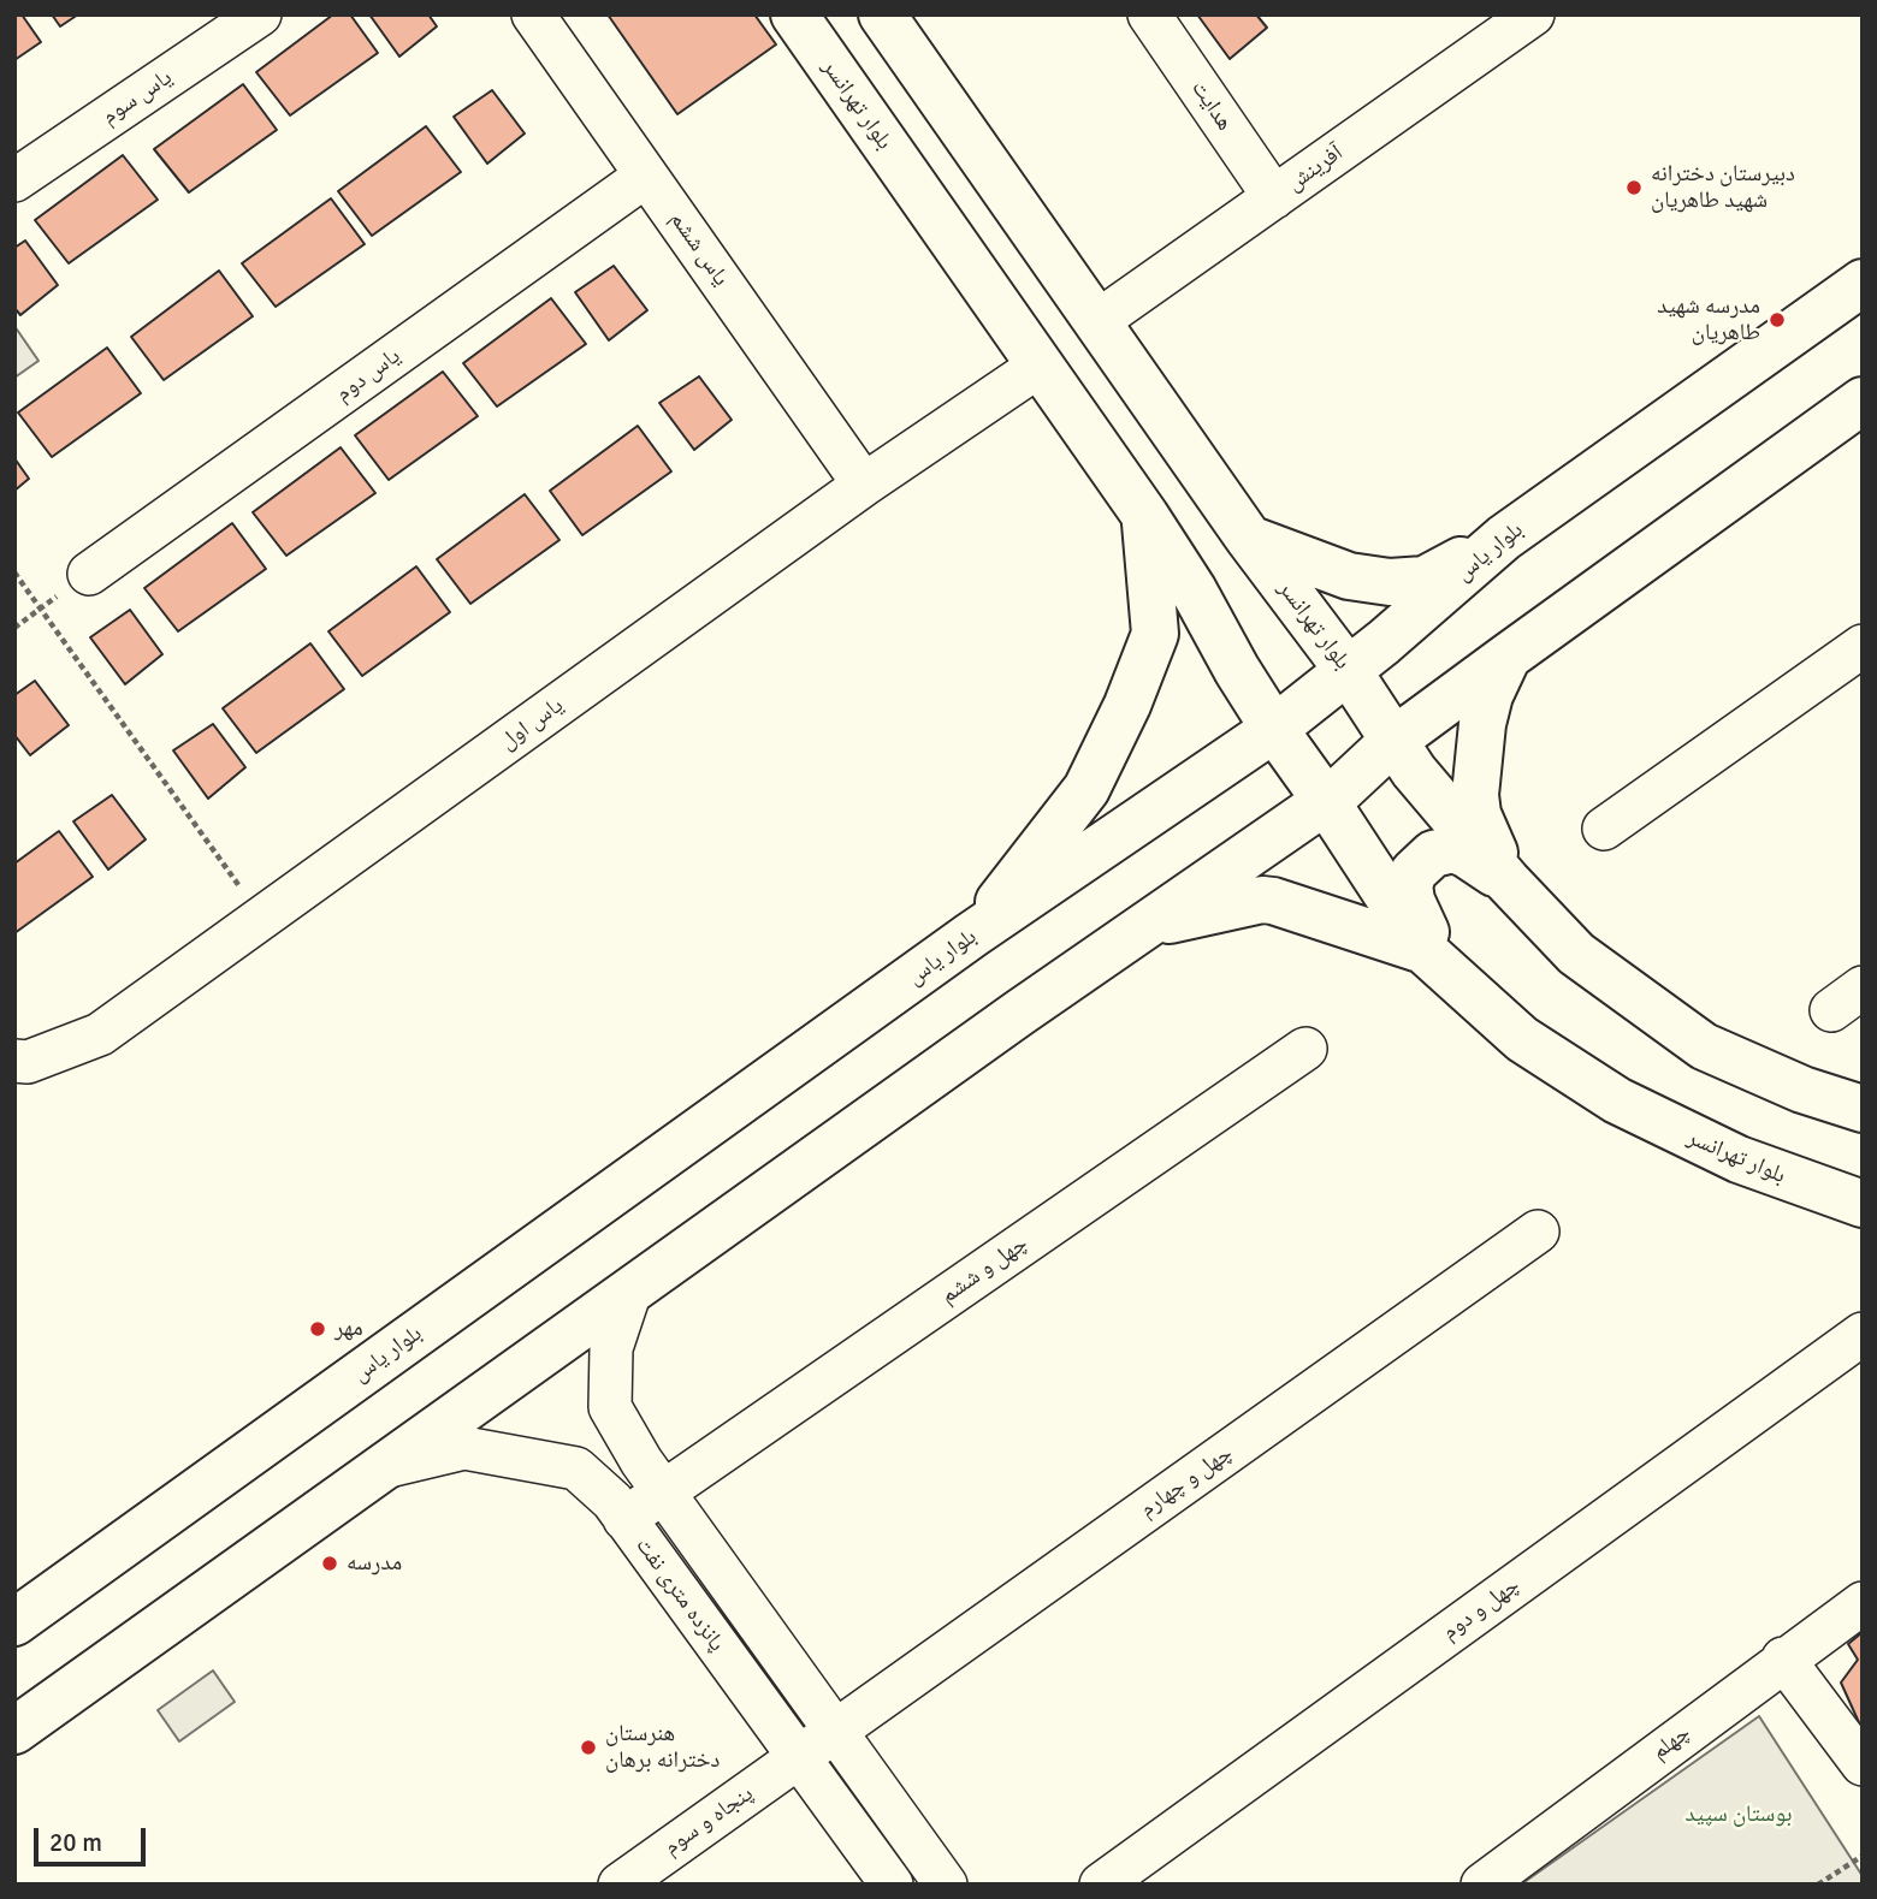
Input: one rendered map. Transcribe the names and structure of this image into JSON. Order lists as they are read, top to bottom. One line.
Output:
{"streets":{"main road":["بلوار تهرانسر","بلوار یاس"],"street":["یاس سوم","هدایت","آفرینش","یاس ششم","یاس دوم","یاس اول","چهل و ششم","چهل و چهارم","پانزده متری نفت","چهل و دوم","چهلم","پنجاه و سوم"]},"crossings":[["بلوار تهرانسر","آفرینش"],["بلوار تهرانسر","بلوار یاس"],["بلوار تهرانسر","یاس اول"],["هدایت","آفرینش"],["یاس ششم","یاس دوم"],["یاس ششم","یاس اول"],["چهل و ششم","پانزده متری نفت"],["چهل و چهارم","پانزده متری نفت"],["چهل و چهارم","پنجاه و سوم"],["پانزده متری نفت","پنجاه و سوم"]],"parks":["بوستان سپید"],"places":["دبیرستان دخترانه شهید طاهریان","مدرسه شهید طاهریان","مهر","مدرسه","هنرستان دخترانه برهان"],"scale_bar":"20 m"}
